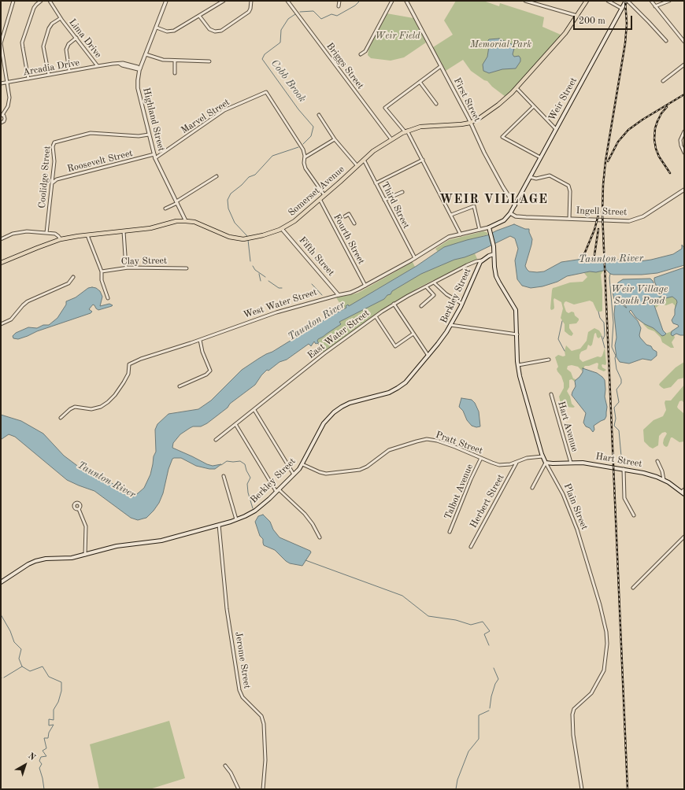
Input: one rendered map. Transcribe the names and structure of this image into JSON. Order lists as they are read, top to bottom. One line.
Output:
{"streets":{"main road":["Weir Street","Somerset Avenue","Berkley Street","West Water Street","East Water Street","Hart Street","Plain Street"],"street":["Lima Drive","Briggs Street","Arcadia Drive","First Street","Marvel Street","Highland Street","Roosevelt Street","Coolidge Street","Third Street","Ingell Street","Fourth Street","Fifth Street","Clay Street","Hart Avenue","Pratt Street","Talbot Avenue","Herbert Street","Jerome Street"]},"crossings":[["Lima Drive","Arcadia Drive"],["Lima Drive","Highland Street"],["Briggs Street","Somerset Avenue"],["Weir Street","First Street"],["Weir Street","West Water Street"],["First Street","Somerset Avenue"],["First Street","West Water Street"],["Marvel Street","Highland Street"],["Highland Street","Roosevelt Street"],["Highland Street","Coolidge Street"],["Highland Street","Somerset Avenue"],["Roosevelt Street","Coolidge Street"],["Somerset Avenue","Third Street"],["Somerset Avenue","Fourth Street"],["Somerset Avenue","Fifth Street"],["Third Street","West Water Street"],["Ingell Street","West Water Street"],["Fourth Street","West Water Street"],["Fifth Street","West Water Street"],["Berkley Street","East Water Street"],["Berkley Street","Pratt Street"],["Berkley Street","Jerome Street"],["West Water Street","Plain Street"],["East Water Street","Plain Street"],["Hart Avenue","Hart Street"],["Pratt Street","Talbot Avenue"],["Pratt Street","Herbert Street"],["Pratt Street","Plain Street"],["Hart Street","Plain Street"]],"districts":["WEIR VILLAGE"],"water":["Cobb Brook","Taunton River","Weir Village South Pond"],"parks":["Weir Field","Memorial Park"],"scale_bar":"200 m","north":"top right"}
